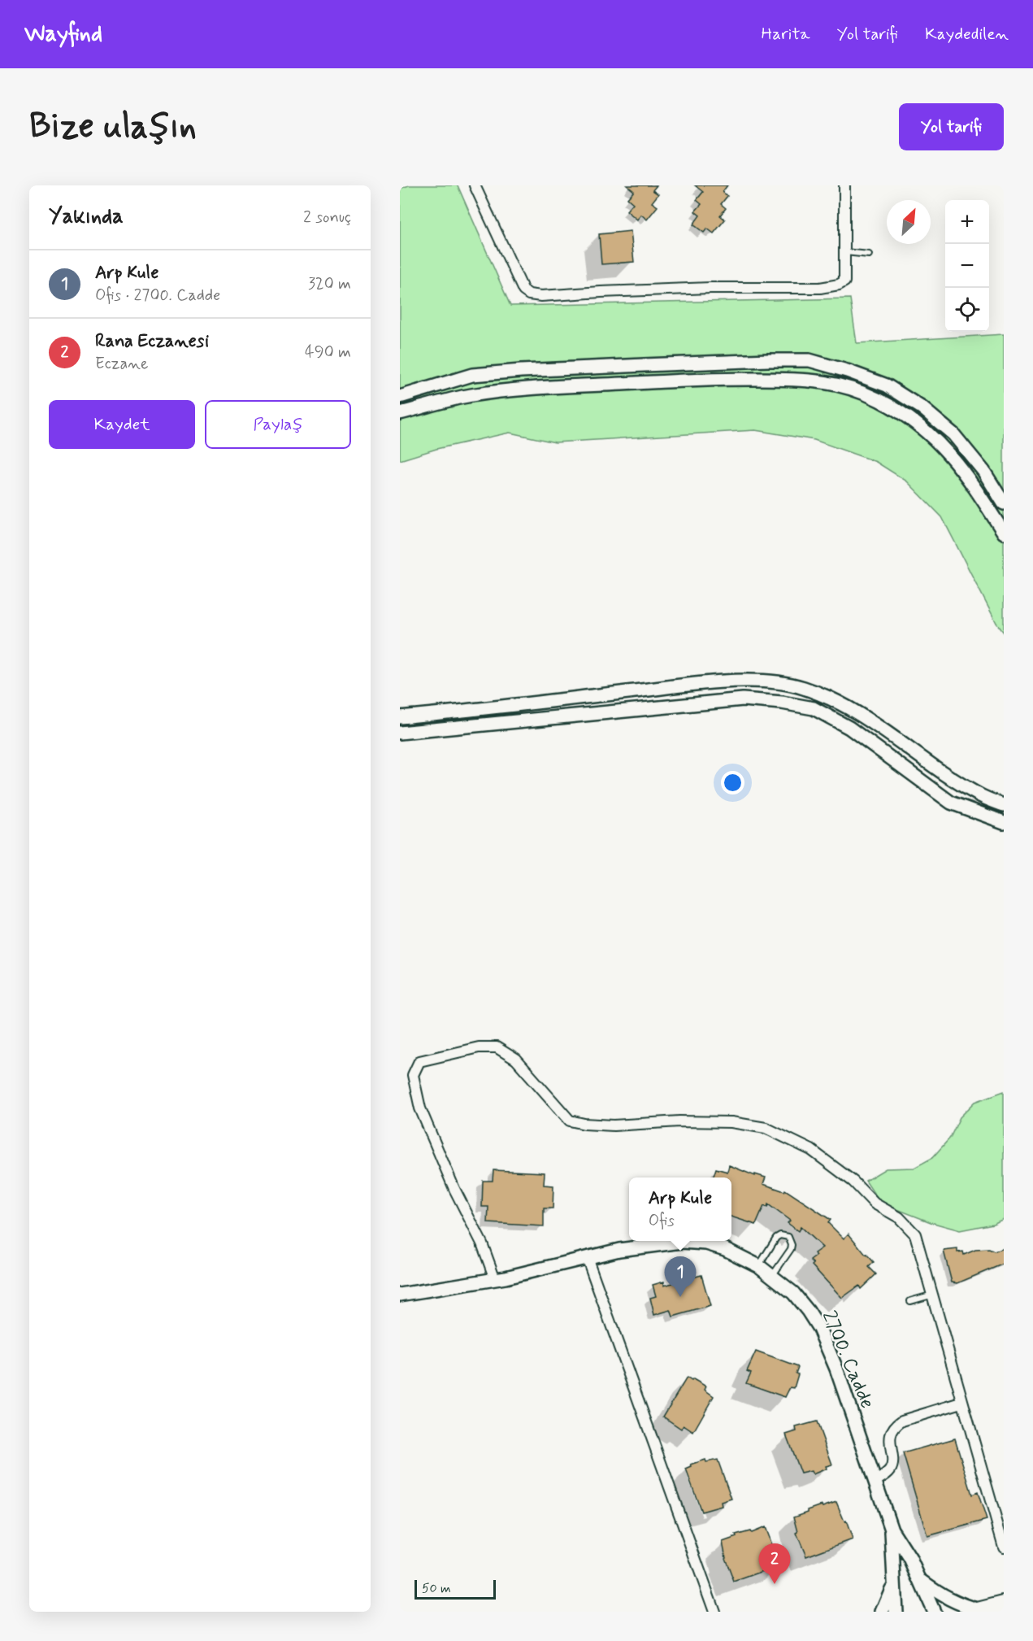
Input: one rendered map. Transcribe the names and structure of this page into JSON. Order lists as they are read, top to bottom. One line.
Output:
{"streets":{"street":["2700. Cadde"]},"scale_bar":"50 m","north":"top right","page":{"header":"Wayfind","nav":["Harita","Yol tarifi","Kaydedilen"],"buttons":["Yol tarifi",["Kaydet","Paylaş"]],"title":"Bize ulaşın","heading":["Yakında","2 sonuç"],"map_buttons":["+","−"],"list":[{"mark":"1","name":"Arp Kule","note":"Ofis · 2700. Cadde","value":"320 m"},{"mark":"2","name":"Rana Eczanesi","note":"Eczane","value":"490 m"}],"popup":["Arp Kule","Ofis"],"pins":["1","2"],"scale":"50 m"}}
